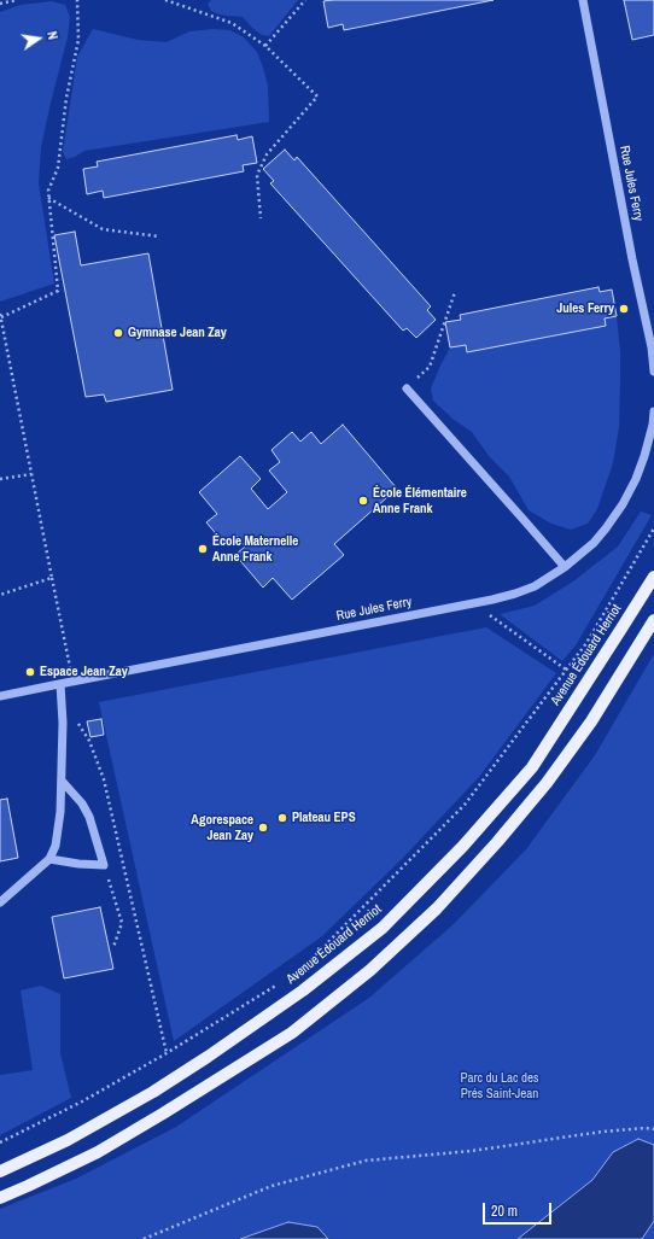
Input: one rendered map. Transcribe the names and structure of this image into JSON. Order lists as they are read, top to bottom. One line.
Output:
{"streets":{"main road":["Avenue Édouard Herriot"],"street":["Rue Jules Ferry"]},"parks":["Parc du Lac des Prés Saint-Jean"],"places":["Jules Ferry","Gymnase Jean Zay","École Élémentaire Anne Frank","École Maternelle Anne Frank","Espace Jean Zay","Plateau EPS","Agorespace Jean Zay"],"scale_bar":"20 m","north":"right"}
